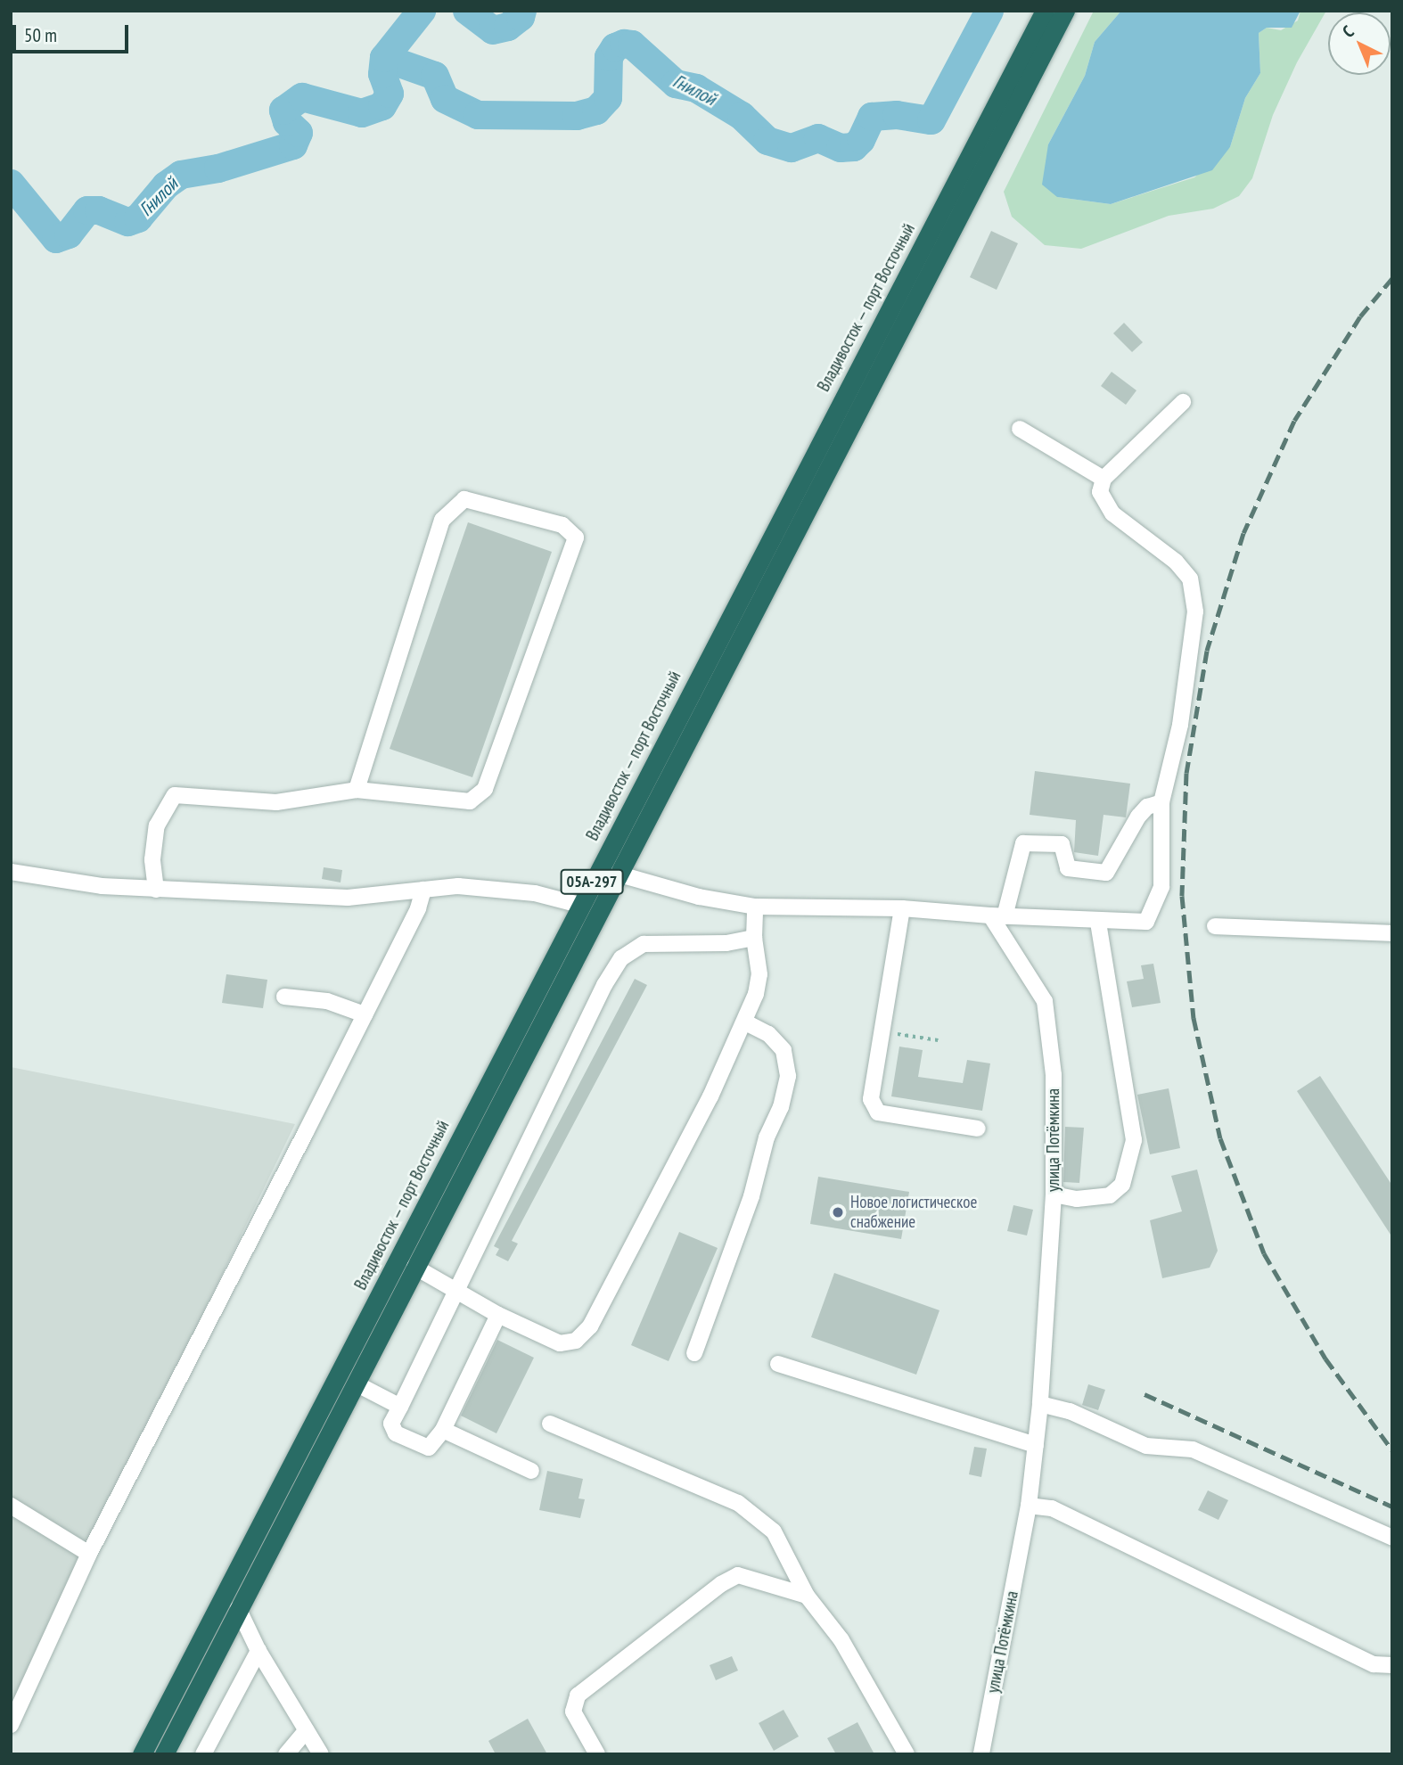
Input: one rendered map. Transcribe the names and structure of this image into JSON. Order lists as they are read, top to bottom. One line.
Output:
{"streets":{"highway":["Владивосток — порт Восточный","05А-297"],"street":["улица Потёмкина"]},"water":["Гнилой"],"places":["Новое логистическое снабжение"],"scale_bar":"50 m","north":"top left"}
